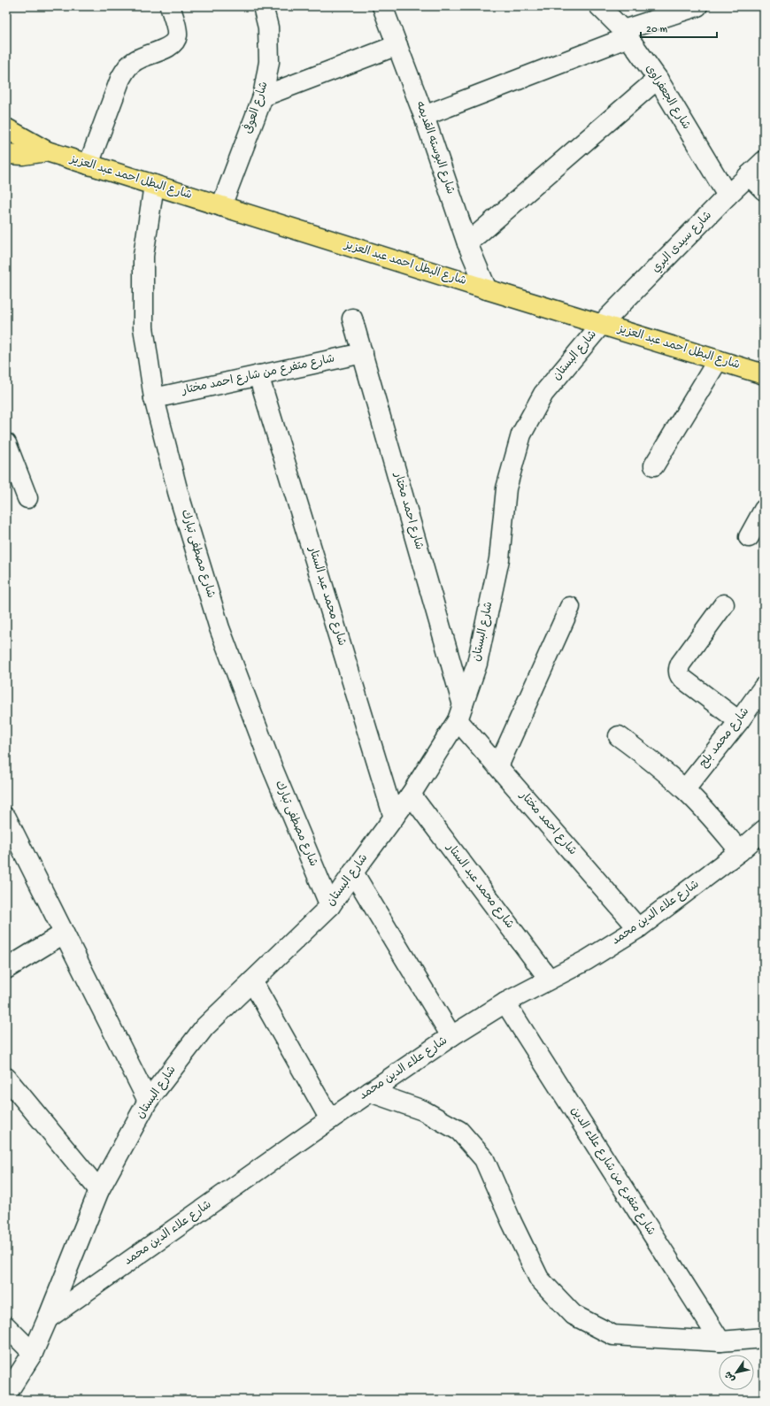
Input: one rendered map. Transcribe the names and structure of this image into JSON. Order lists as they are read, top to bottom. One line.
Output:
{"streets":{"main road":["شارع البطل احمد عبد العزيز"],"street":["شارع الجعفراوى","شارع العوفى","شارع البوسته القديمه","شارع سيدى البري","شارع البستان","شارع متفرع من شارع احمد مختار","شارع احمد مختار","شارع مصطفى تبارك","شارع محمد عبد الستار","شارع محمد بلح","شارع علاء الدين محمد","شارع متفرع من شارع علاء الدين"]},"crossings":[["شارع الجعفراوى","شارع سيدى البري"],["شارع العوفى","شارع البطل احمد عبد العزيز"],["شارع البوسته القديمه","شارع البطل احمد عبد العزيز"],["شارع البطل احمد عبد العزيز","شارع سيدى البري"],["شارع البطل احمد عبد العزيز","شارع البستان"],["شارع البطل احمد عبد العزيز","شارع مصطفى تبارك"],["شارع سيدى البري","شارع البستان"],["شارع البستان","شارع احمد مختار"],["شارع البستان","شارع مصطفى تبارك"],["شارع البستان","شارع محمد عبد الستار"],["شارع البستان","شارع علاء الدين محمد"],["شارع متفرع من شارع احمد مختار","شارع احمد مختار"],["شارع متفرع من شارع احمد مختار","شارع مصطفى تبارك"],["شارع متفرع من شارع احمد مختار","شارع محمد عبد الستار"],["شارع احمد مختار","شارع علاء الدين محمد"],["شارع محمد عبد الستار","شارع علاء الدين محمد"],["شارع علاء الدين محمد","شارع متفرع من شارع علاء الدين"]],"scale_bar":"20 m","north":"bottom left"}
